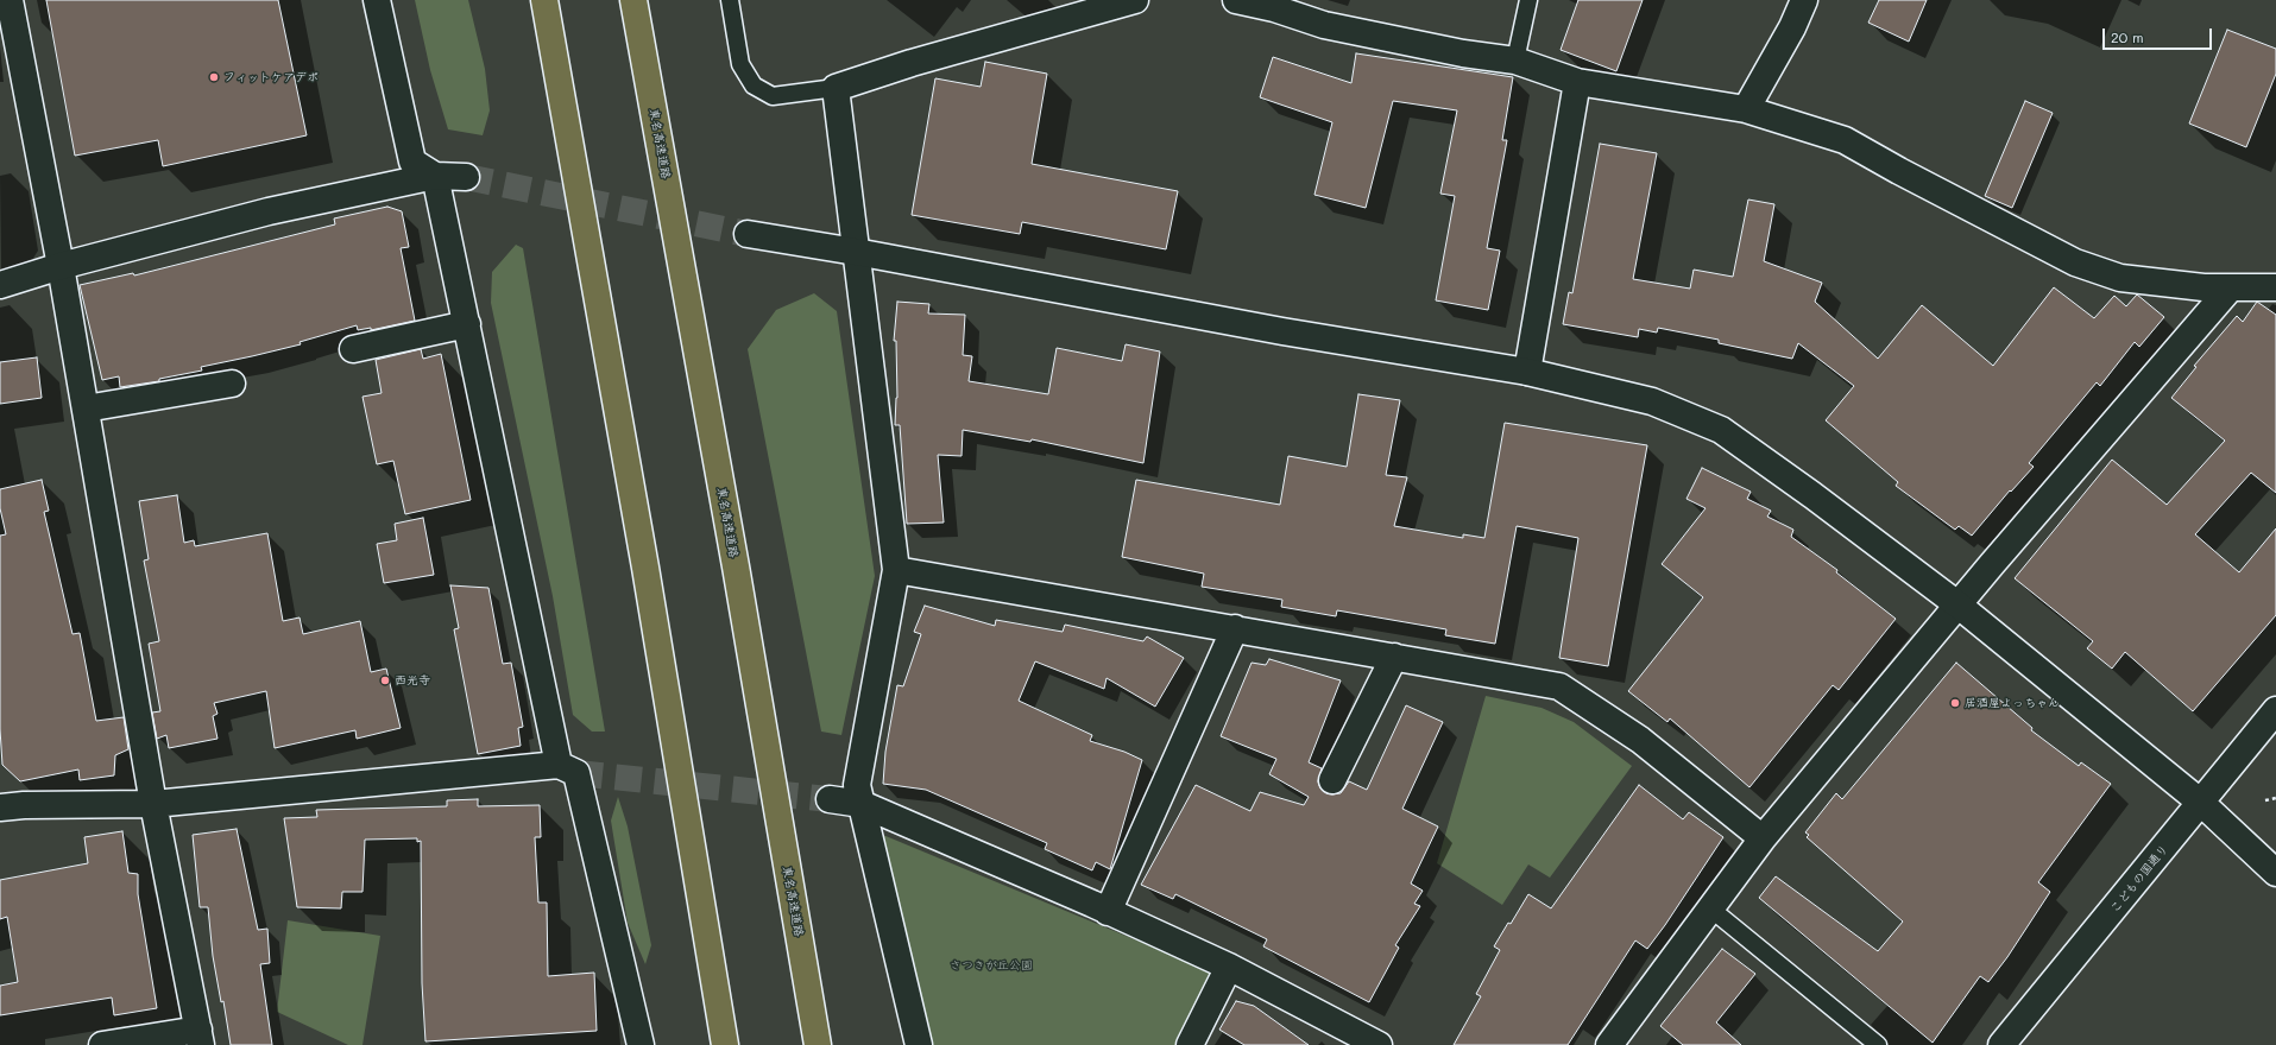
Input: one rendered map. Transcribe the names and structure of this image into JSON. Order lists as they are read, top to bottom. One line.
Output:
{"streets":{"highway":["東名高速道路"],"street":["こどもの国通り"]},"parks":["さつきが丘公園"],"places":["フィットケアデポ","西光寺","居酒屋よっちゃん"],"scale_bar":"20 m"}
